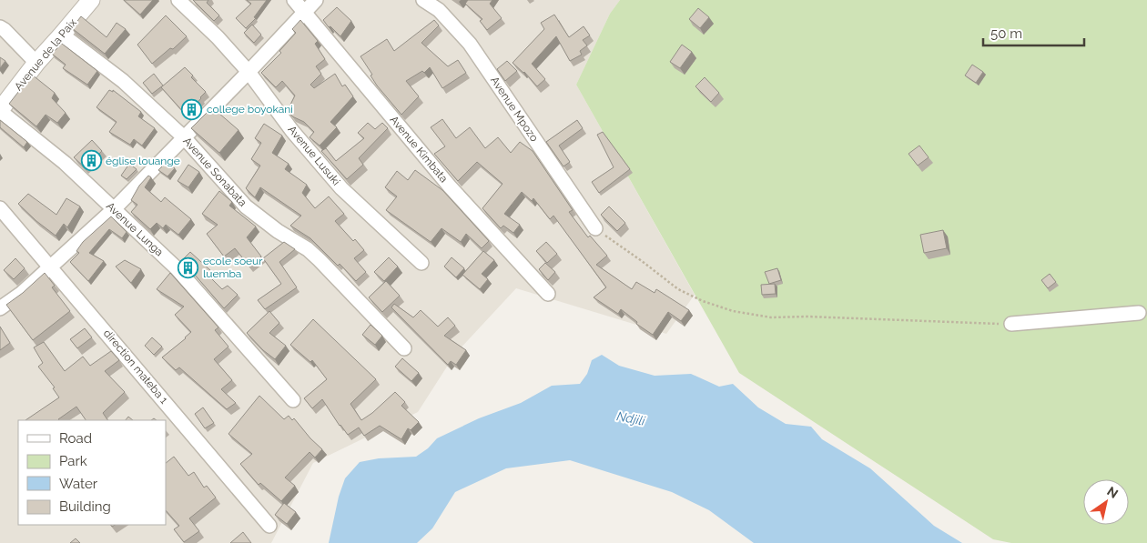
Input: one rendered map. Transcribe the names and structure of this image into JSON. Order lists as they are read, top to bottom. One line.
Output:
{"streets":{"street":["Avenue de la Paix","Avenue Mpozo","Avenue Kimbata","Avenue Lusuki","Avenue Sonabata","Avenue Lunga","direction mateba 1"]},"crossings":[["Avenue de la Paix","Avenue Sonabata"],["Avenue de la Paix","Avenue Lunga"]],"water":["Ndjili"],"places":{"building":["college boyokani","église louange","ecole soeur luemba"]},"legend":["Road","Park","Water","Building"],"scale_bar":"50 m","north":"top right"}
